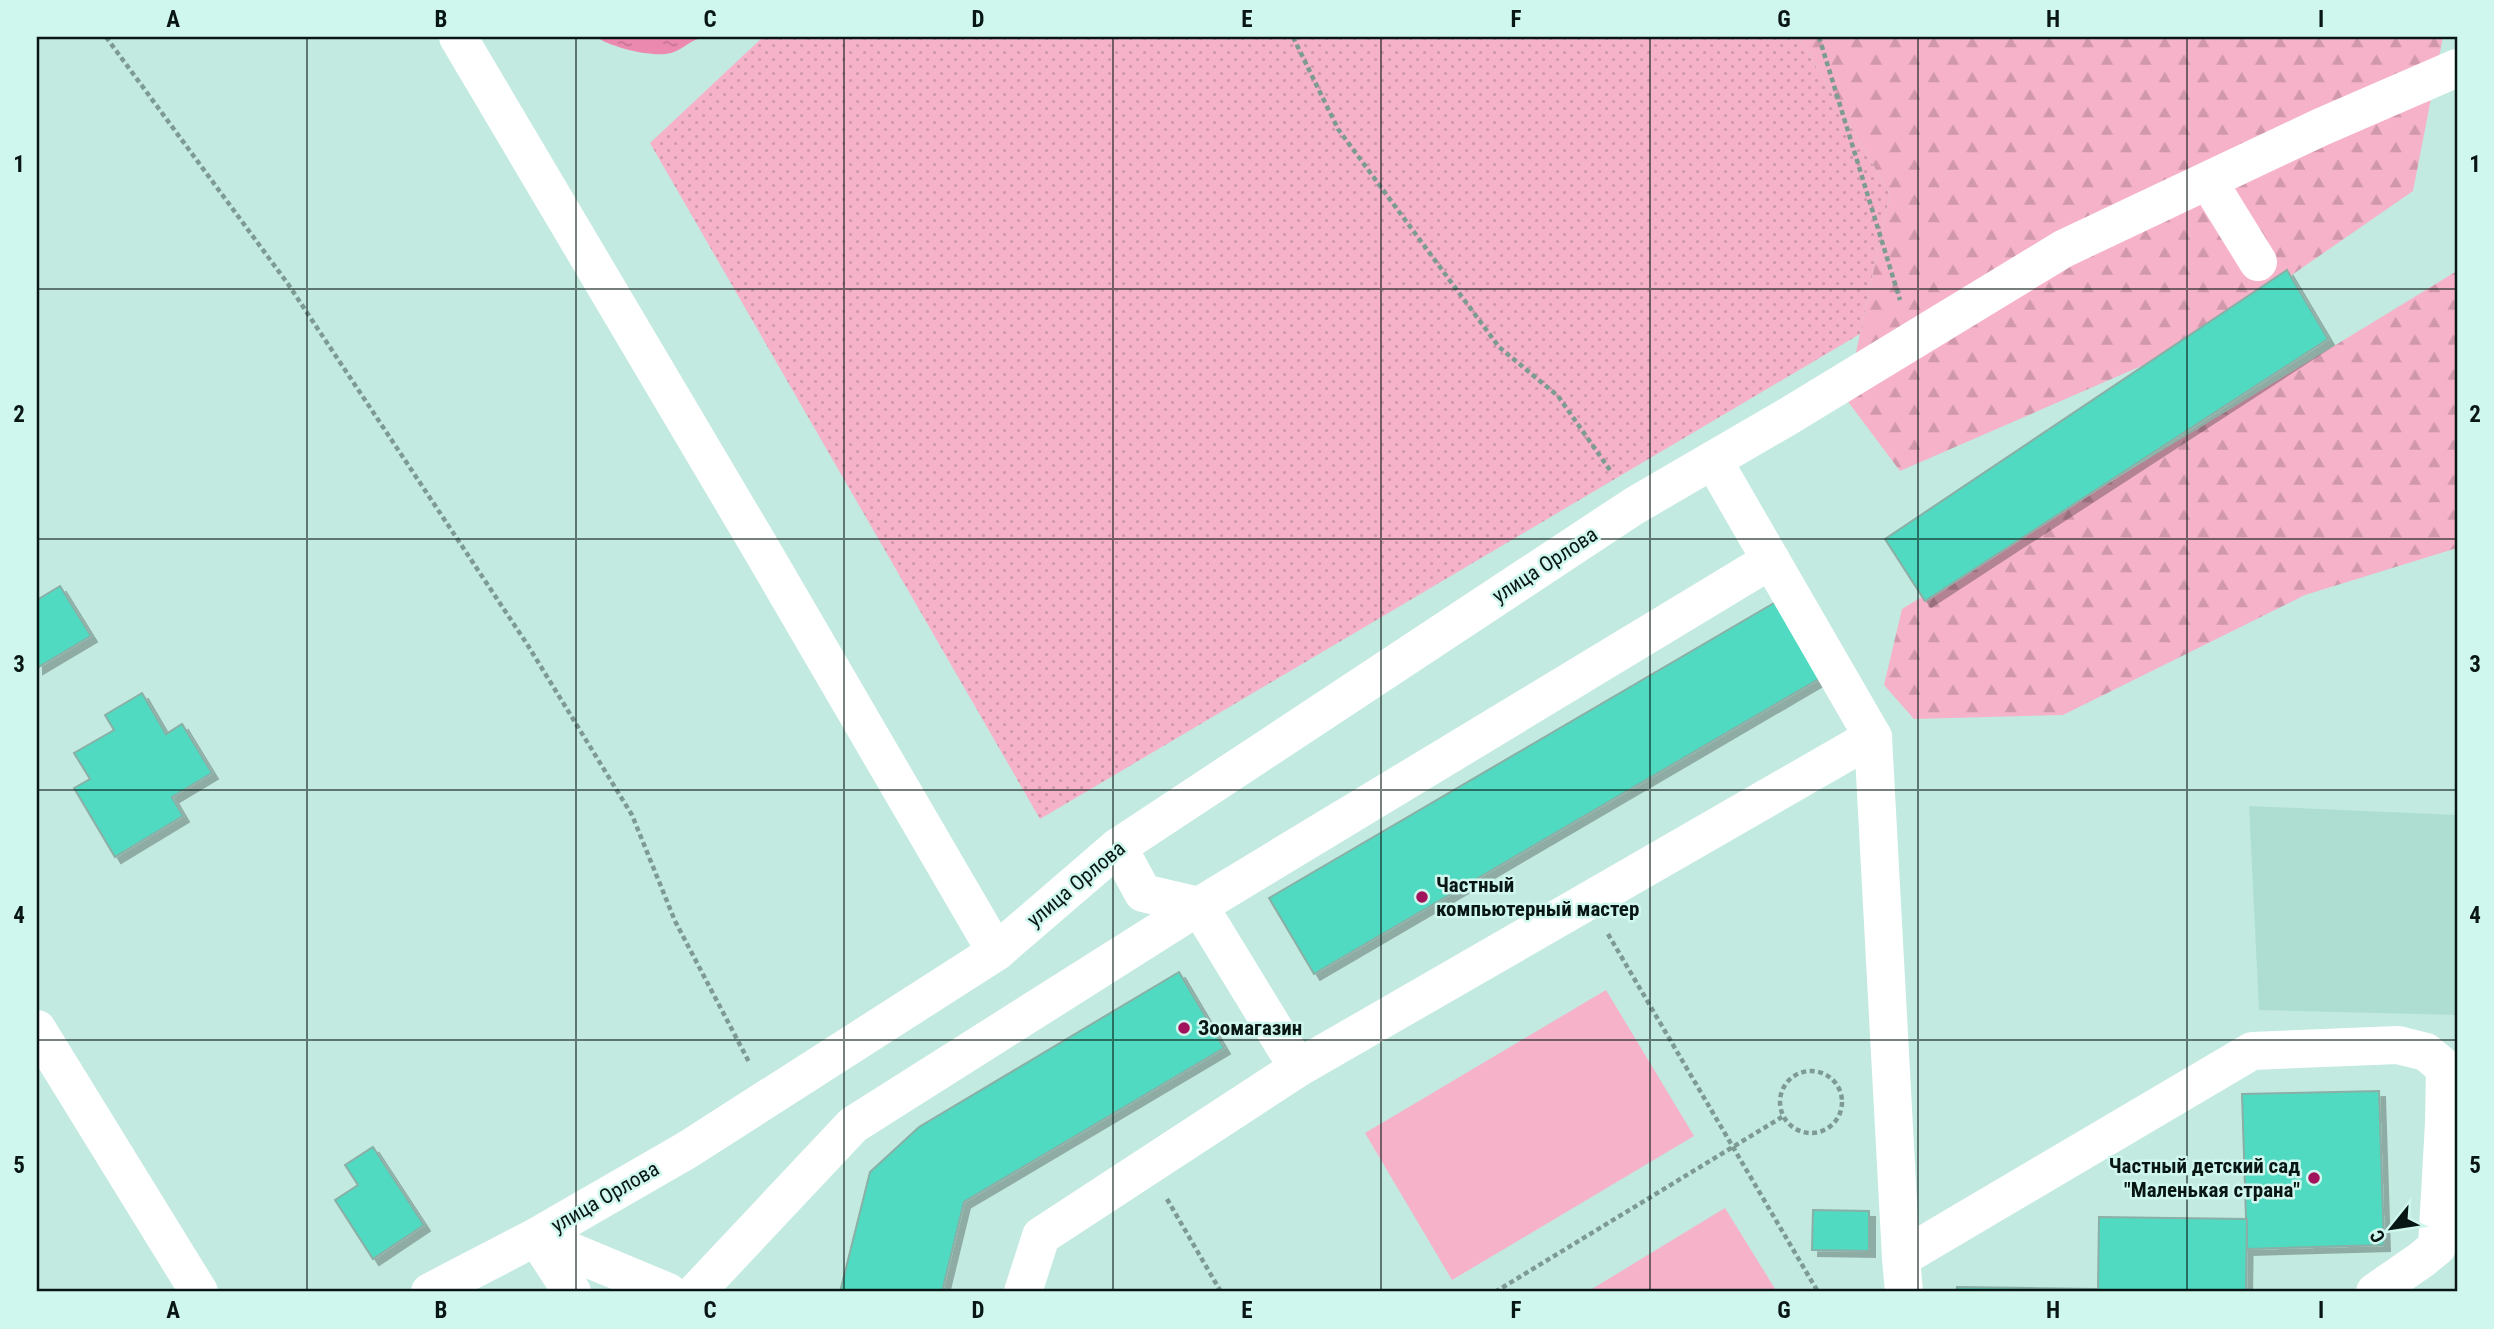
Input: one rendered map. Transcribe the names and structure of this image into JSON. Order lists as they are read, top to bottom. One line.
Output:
{"streets":{"street":["улица Орлова"]},"places":["Частный компьютерный мастер","Зоомагазин","Частный детский сад \"Маленькая страна\""],"north":"bottom left","grid":{"columns":["A","B","C","D","E","F","G","H","I"],"rows":["1","2","3","4","5"]}}
